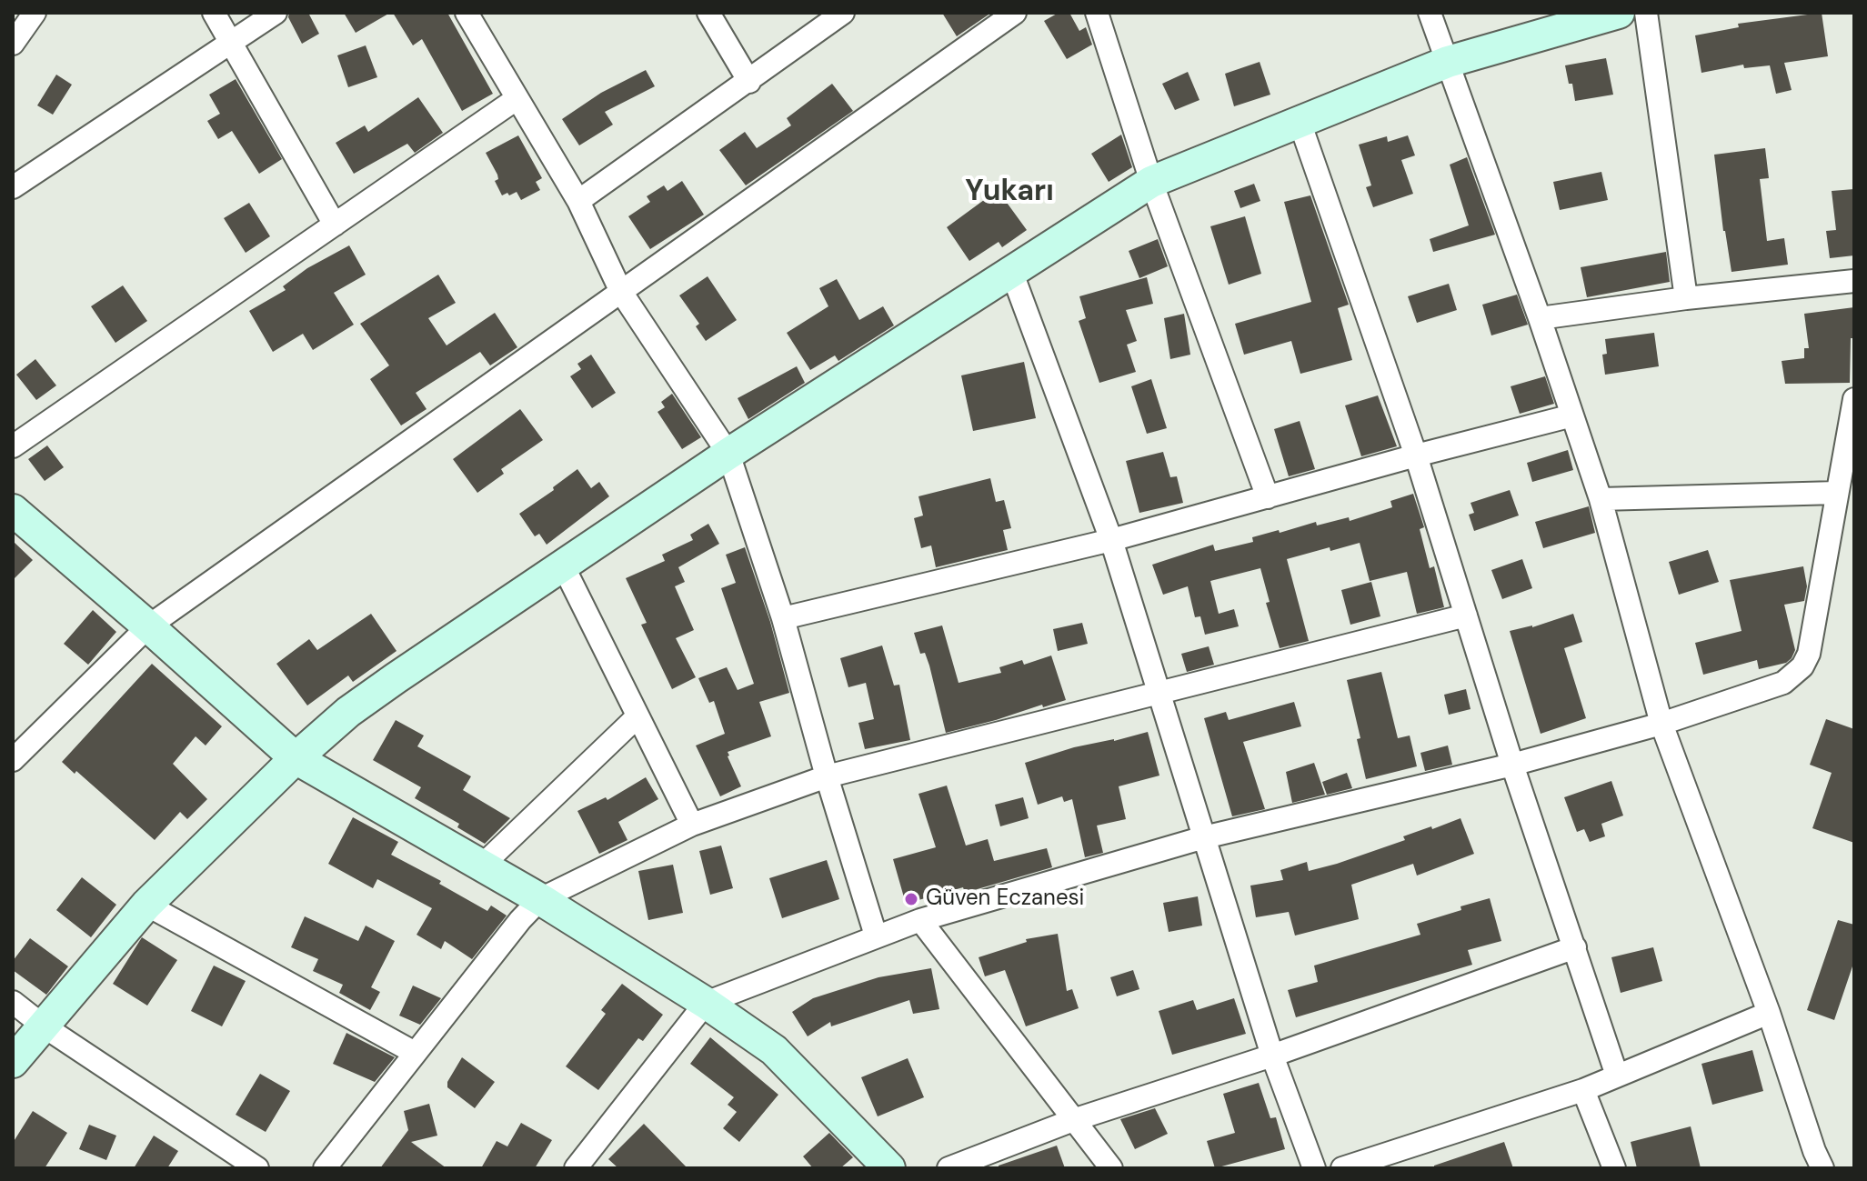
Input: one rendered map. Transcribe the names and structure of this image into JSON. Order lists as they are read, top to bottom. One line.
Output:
{"districts":["Yukarı"],"places":["Güven Eczanesi"]}
